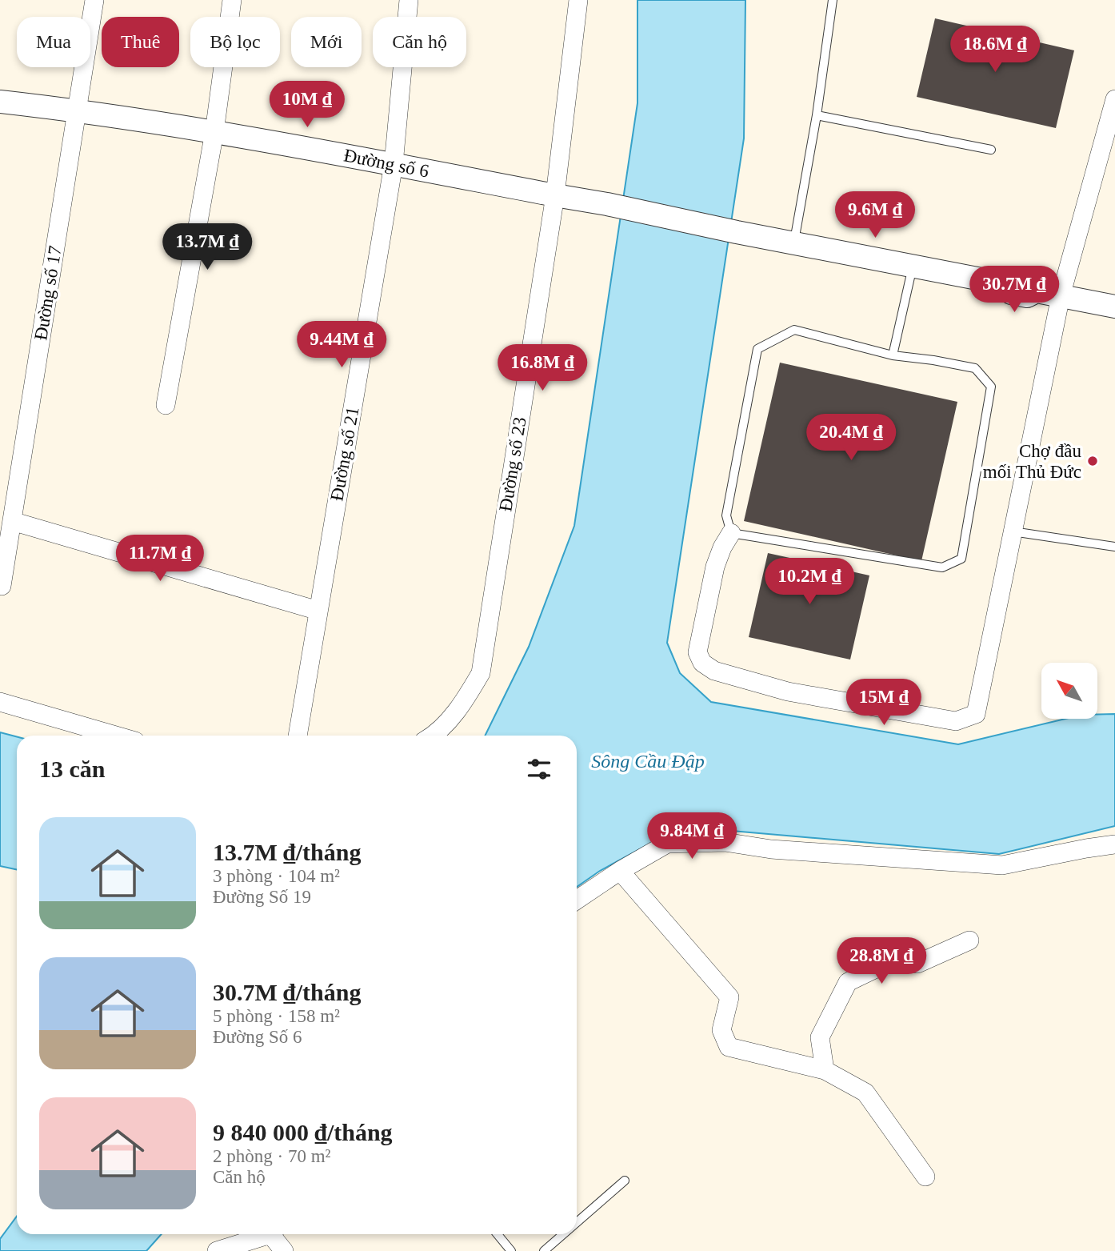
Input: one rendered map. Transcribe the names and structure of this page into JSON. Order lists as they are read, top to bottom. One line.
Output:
{"streets":{"street":["Đường số 6","Đường số 17","Đường số 21","Đường số 23"]},"crossings":[["Đường số 6","Đường số 17"],["Đường số 6","Đường số 21"],["Đường số 6","Đường số 23"]],"water":["Sông Cầu Đập"],"places":["Chợ đầu mối Thủ Đức"],"north":"top left","page":{"chip":["Mua","Thuê","Bộ lọc","Mới","Căn hộ"],"price":["18.6M ₫","10M ₫","9.6M ₫","13.7M ₫","30.7M ₫","9.44M ₫","16.8M ₫","20.4M ₫","11.7M ₫","10.2M ₫","15M ₫","9.84M ₫","28.8M ₫"],"heading":"13 căn","list":[{"name":"13.7M ₫/tháng","note":"3 phòng · 104 m² · Đường Số 19"},{"name":"30.7M ₫/tháng","note":"5 phòng · 158 m² · Đường Số 6"},{"name":"9 840 000 ₫/tháng","note":"2 phòng · 70 m² · Căn hộ"}]}}
